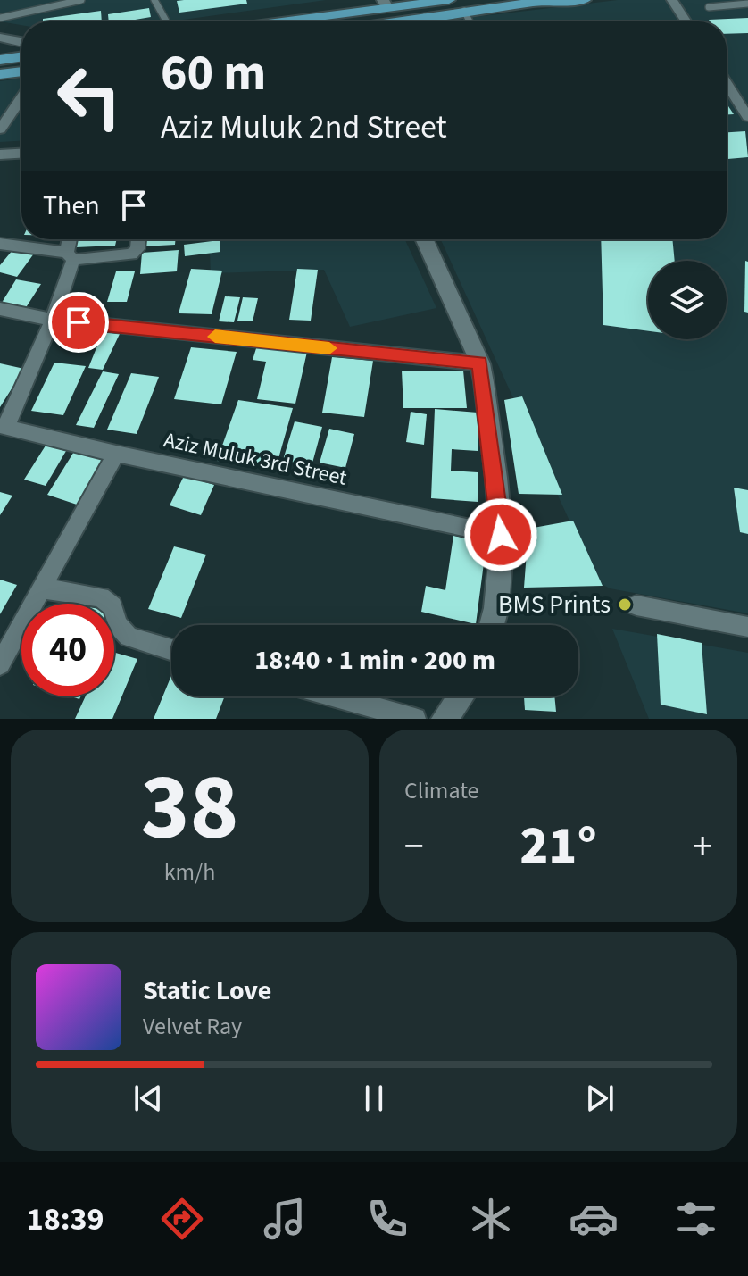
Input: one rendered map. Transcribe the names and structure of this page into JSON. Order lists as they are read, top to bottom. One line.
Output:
{"streets":{"street":["Aziz Muluk 3rd Street"]},"places":["BMS Prints"],"page":{"turn":["60 m","Aziz Muluk 2nd Street"],"then":"Then","limit":"40","trip":"18:40 · 1 min · 200 m","tile":[["38","km/h"],"Climate"],"heat":["−","21°","+"],"song":["Static Love","Velvet Ray"],"tabs":"18:39"}}
